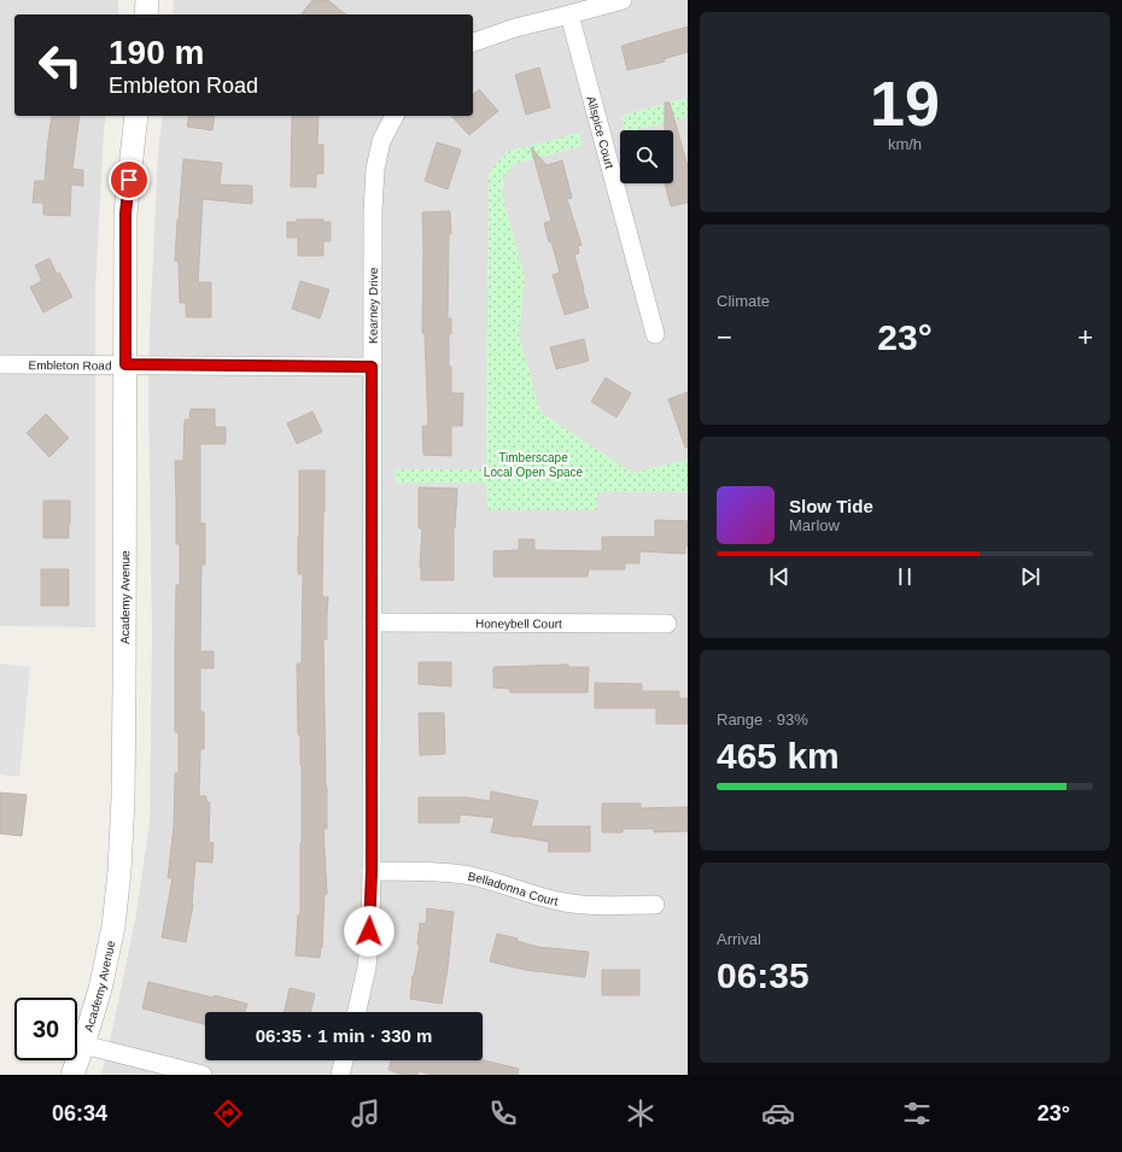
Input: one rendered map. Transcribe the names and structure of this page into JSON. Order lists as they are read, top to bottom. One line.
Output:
{"streets":{"street":["Allspice Court","Kearney Drive","Embleton Road","Academy Avenue","Honeybell Court","Belladonna Court"]},"crossings":[["Kearney Drive","Embleton Road"],["Kearney Drive","Honeybell Court"],["Kearney Drive","Belladonna Court"],["Embleton Road","Academy Avenue"]],"parks":["Timberscape Local Open Space"],"page":{"tile":[["19","km/h"],"Climate",["Range · 93%","465 km"],["Arrival","06:35"]],"turn":["190 m","Embleton Road"],"heat":["−","23°","+"],"song":["Slow Tide","Marlow"],"limit":"30","trip":"06:35 · 1 min · 330 m","tabs":["06:34","23°"]}}
